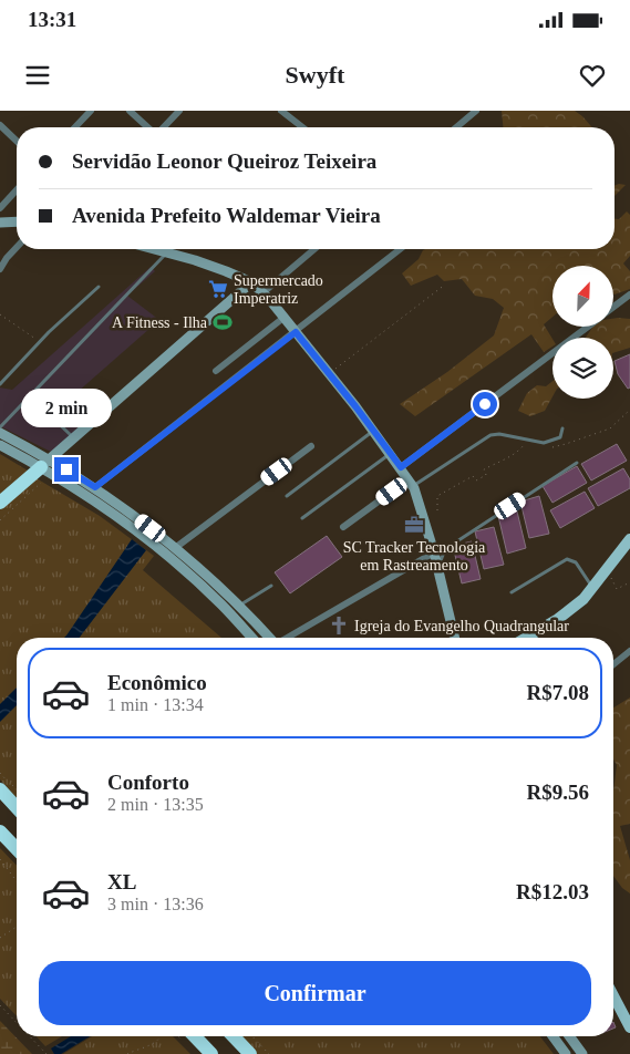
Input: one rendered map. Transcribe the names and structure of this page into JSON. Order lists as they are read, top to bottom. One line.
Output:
{"places":{"supermarket":["Supermercado Imperatriz"],"sports":["A Fitness - Ilha"],"office":["SC Tracker Tecnologia em Rastreamento"],"church":["Igreja do Evangelho Quadrangular"]},"north":"top right","page":{"status":"13:31","header":"Swyft","banner":["Servidão Leonor Queiroz Teixeira","Avenida Prefeito Waldemar Vieira"],"bubble":"2 min","list":[{"name":"Econômico","note":"1 min · 13:34","value":"R$7.08"},{"name":"Conforto","note":"2 min · 13:35","value":"R$9.56"},{"name":"XL","note":"3 min · 13:36","value":"R$12.03"}],"buttons":"Confirmar"}}
